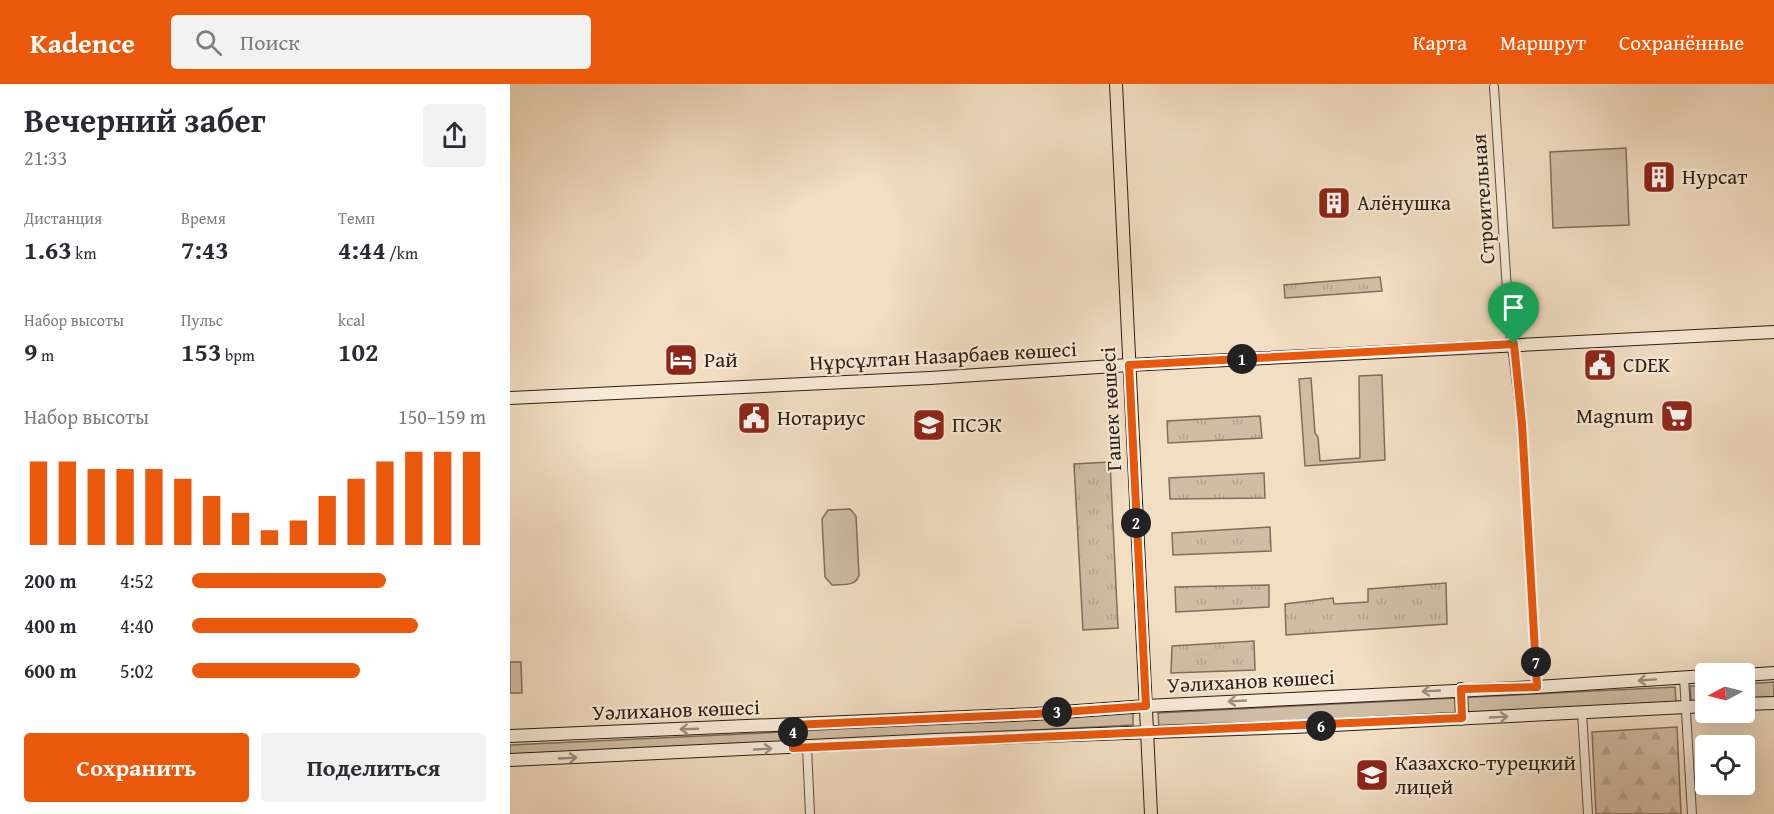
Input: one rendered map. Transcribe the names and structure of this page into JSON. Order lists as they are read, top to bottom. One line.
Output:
{"streets":{"main road":["Нұрсұлтан Назарбаев көшесі","Гашек көшесі","Уәлиханов көшесі"],"street":["Строительная"]},"crossings":[["Строительная","Нұрсұлтан Назарбаев көшесі"],["Строительная","Уәлиханов көшесі"],["Нұрсұлтан Назарбаев көшесі","Гашек көшесі"],["Гашек көшесі","Уәлиханов көшесі"]],"places":{"building":["Нурсат","Алёнушка"],"hotel":["Рай"],"public building":["CDEK","Нотариус"],"supermarket":["Magnum"],"school or university":["ПСЭК","Казахско-турецкий лицей"]},"north":"left","page":{"header":"Kadence","search":"Поиск","nav":["Карта","Маршрут","Сохранённые"],"heading":["Вечерний забег","21:33"],"stats":[["Дистанция","1.63 km"],["Время","7:43"],["Темп","4:44 /km"],["Набор высоты","9 m"],["Пульс","153 bpm"],["kcal","102"]],"pins":["1","2","7","3","6","4"],"chart":["Набор высоты","150–159 m"],"list":[{"name":"200 m","note":"4:52"},{"name":"400 m","note":"4:40"},{"name":"600 m","note":"5:02"}],"buttons":["Сохранить","Поделиться"]}}
